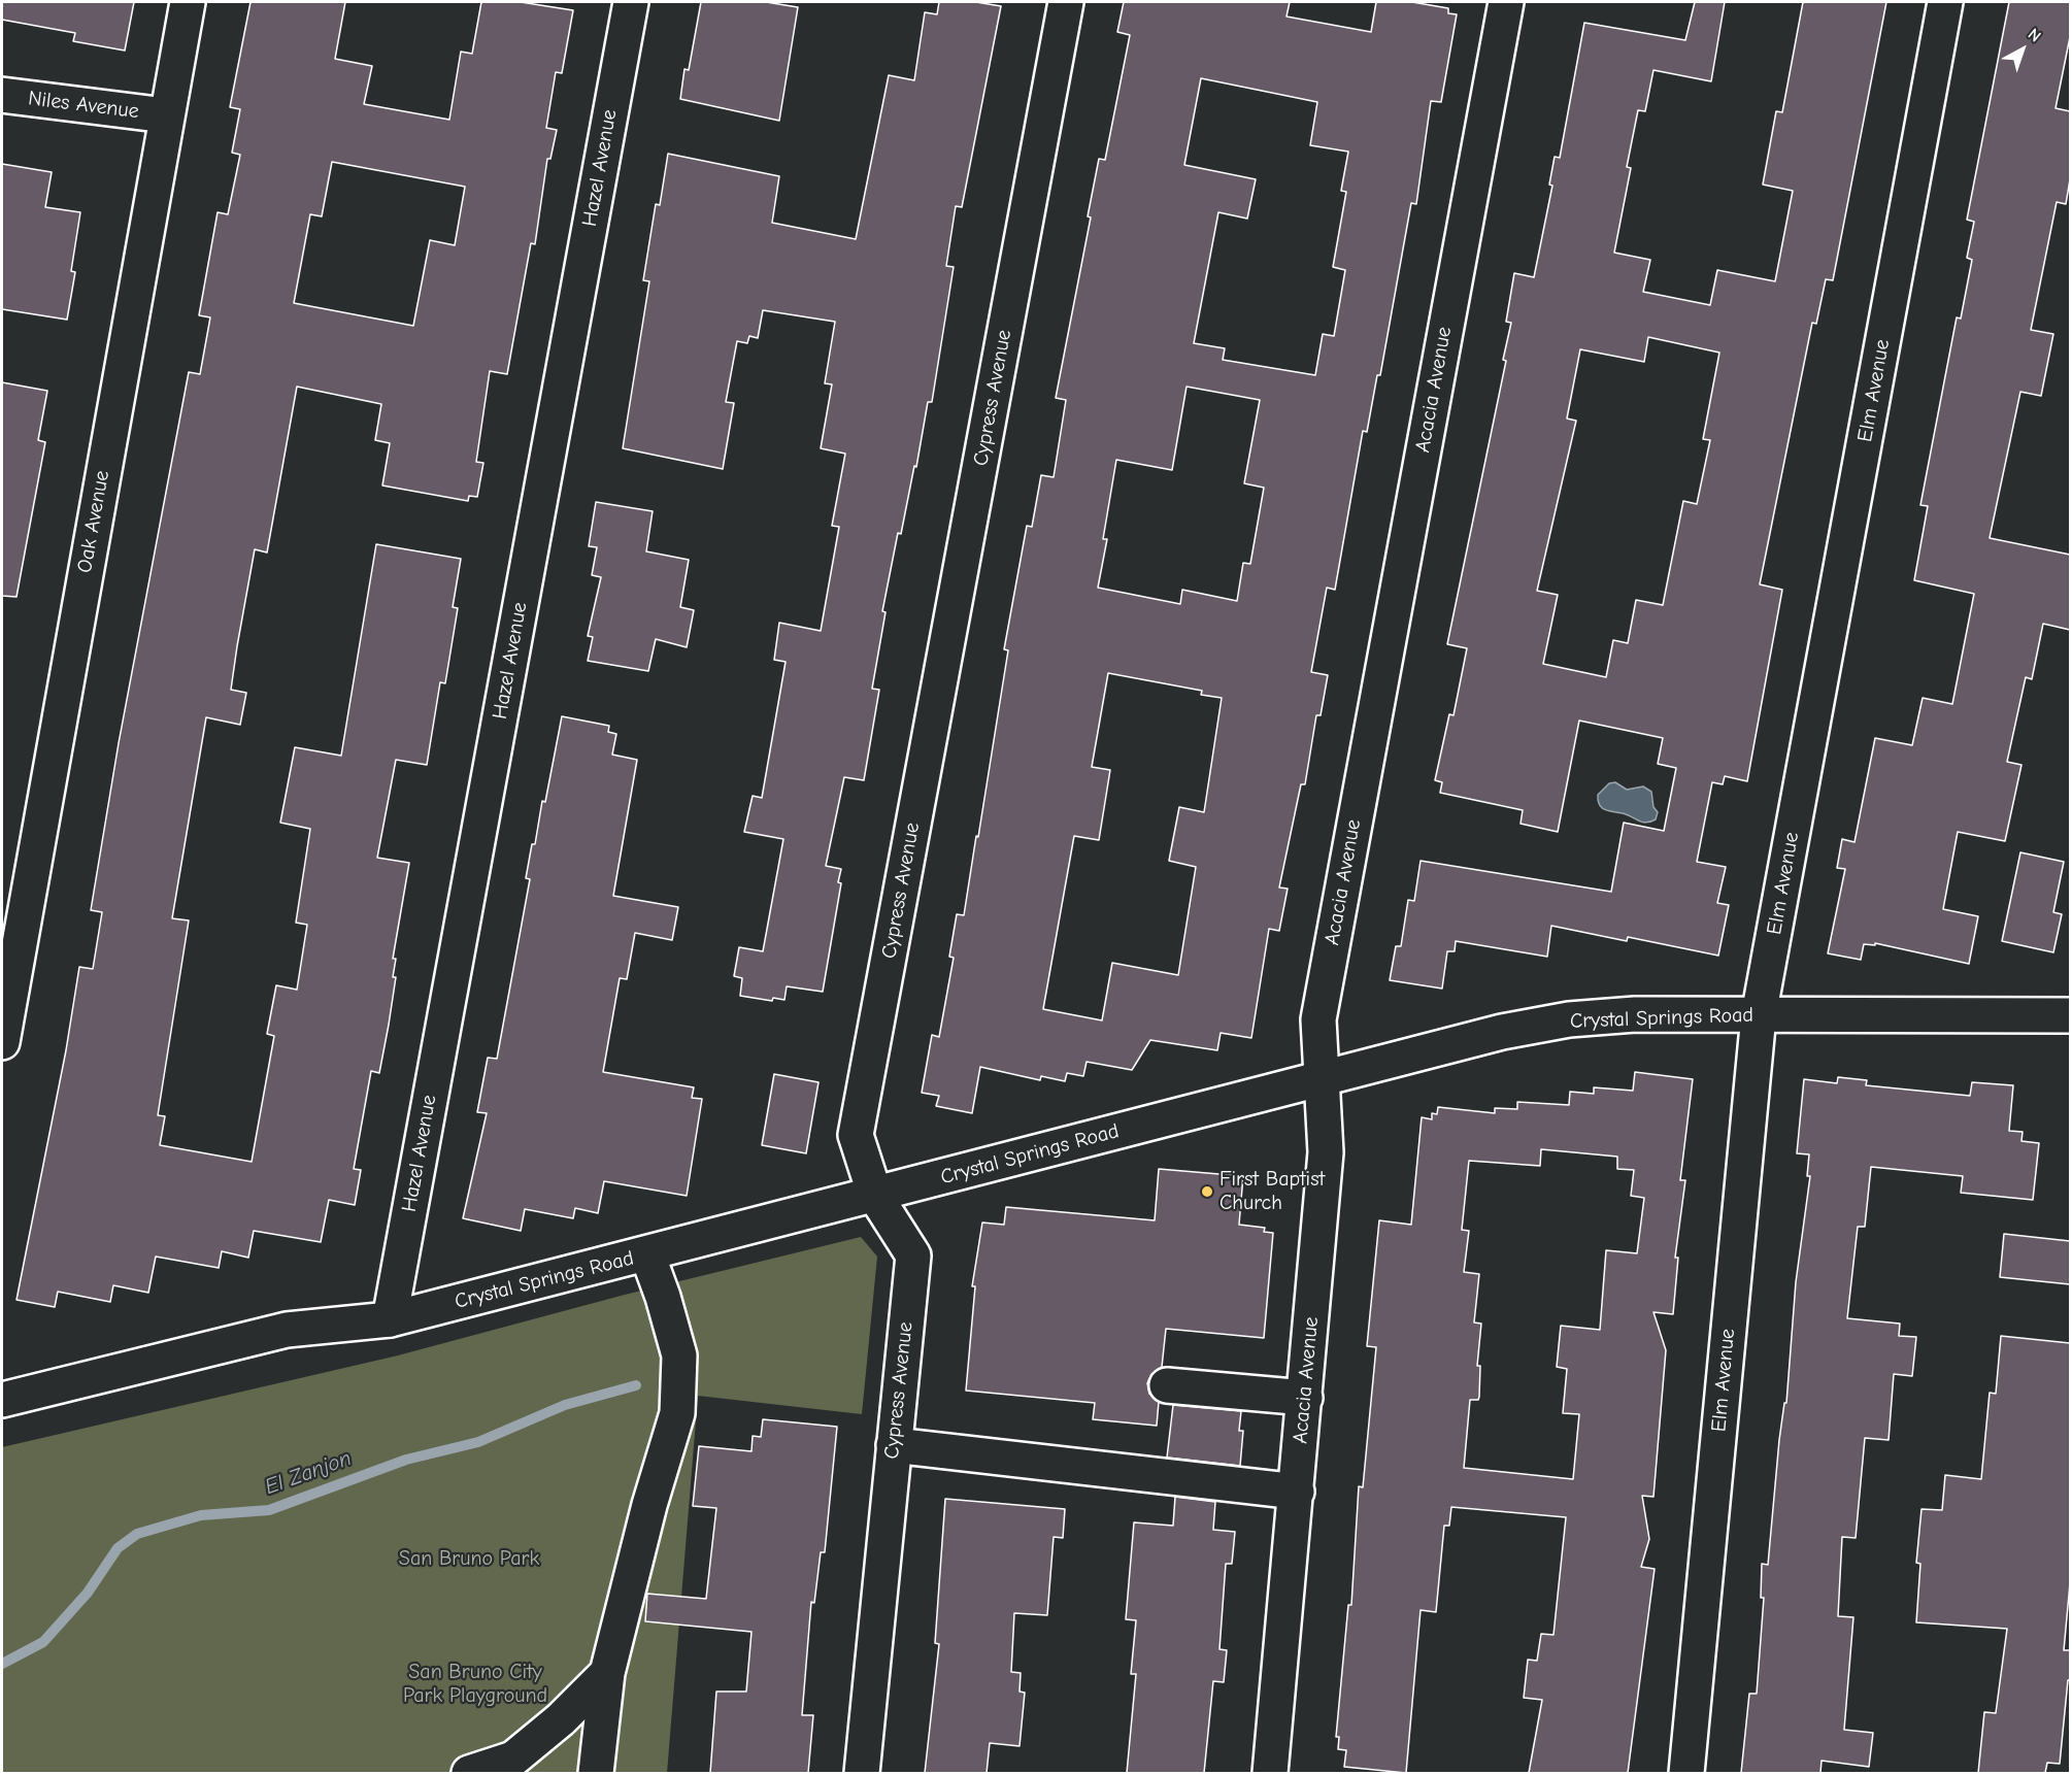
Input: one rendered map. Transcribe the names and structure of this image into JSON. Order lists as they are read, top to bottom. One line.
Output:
{"streets":{"street":["Niles Avenue","Hazel Avenue","Acacia Avenue","Elm Avenue","Cypress Avenue","Oak Avenue","Crystal Springs Road"]},"crossings":[["Niles Avenue","Oak Avenue"],["Hazel Avenue","Crystal Springs Road"],["Acacia Avenue","Crystal Springs Road"],["Elm Avenue","Crystal Springs Road"],["Cypress Avenue","Crystal Springs Road"]],"water":["El Zanjon"],"parks":["San Bruno Park","San Bruno City Park Playground"],"places":["First Baptist Church"],"north":"top right"}
